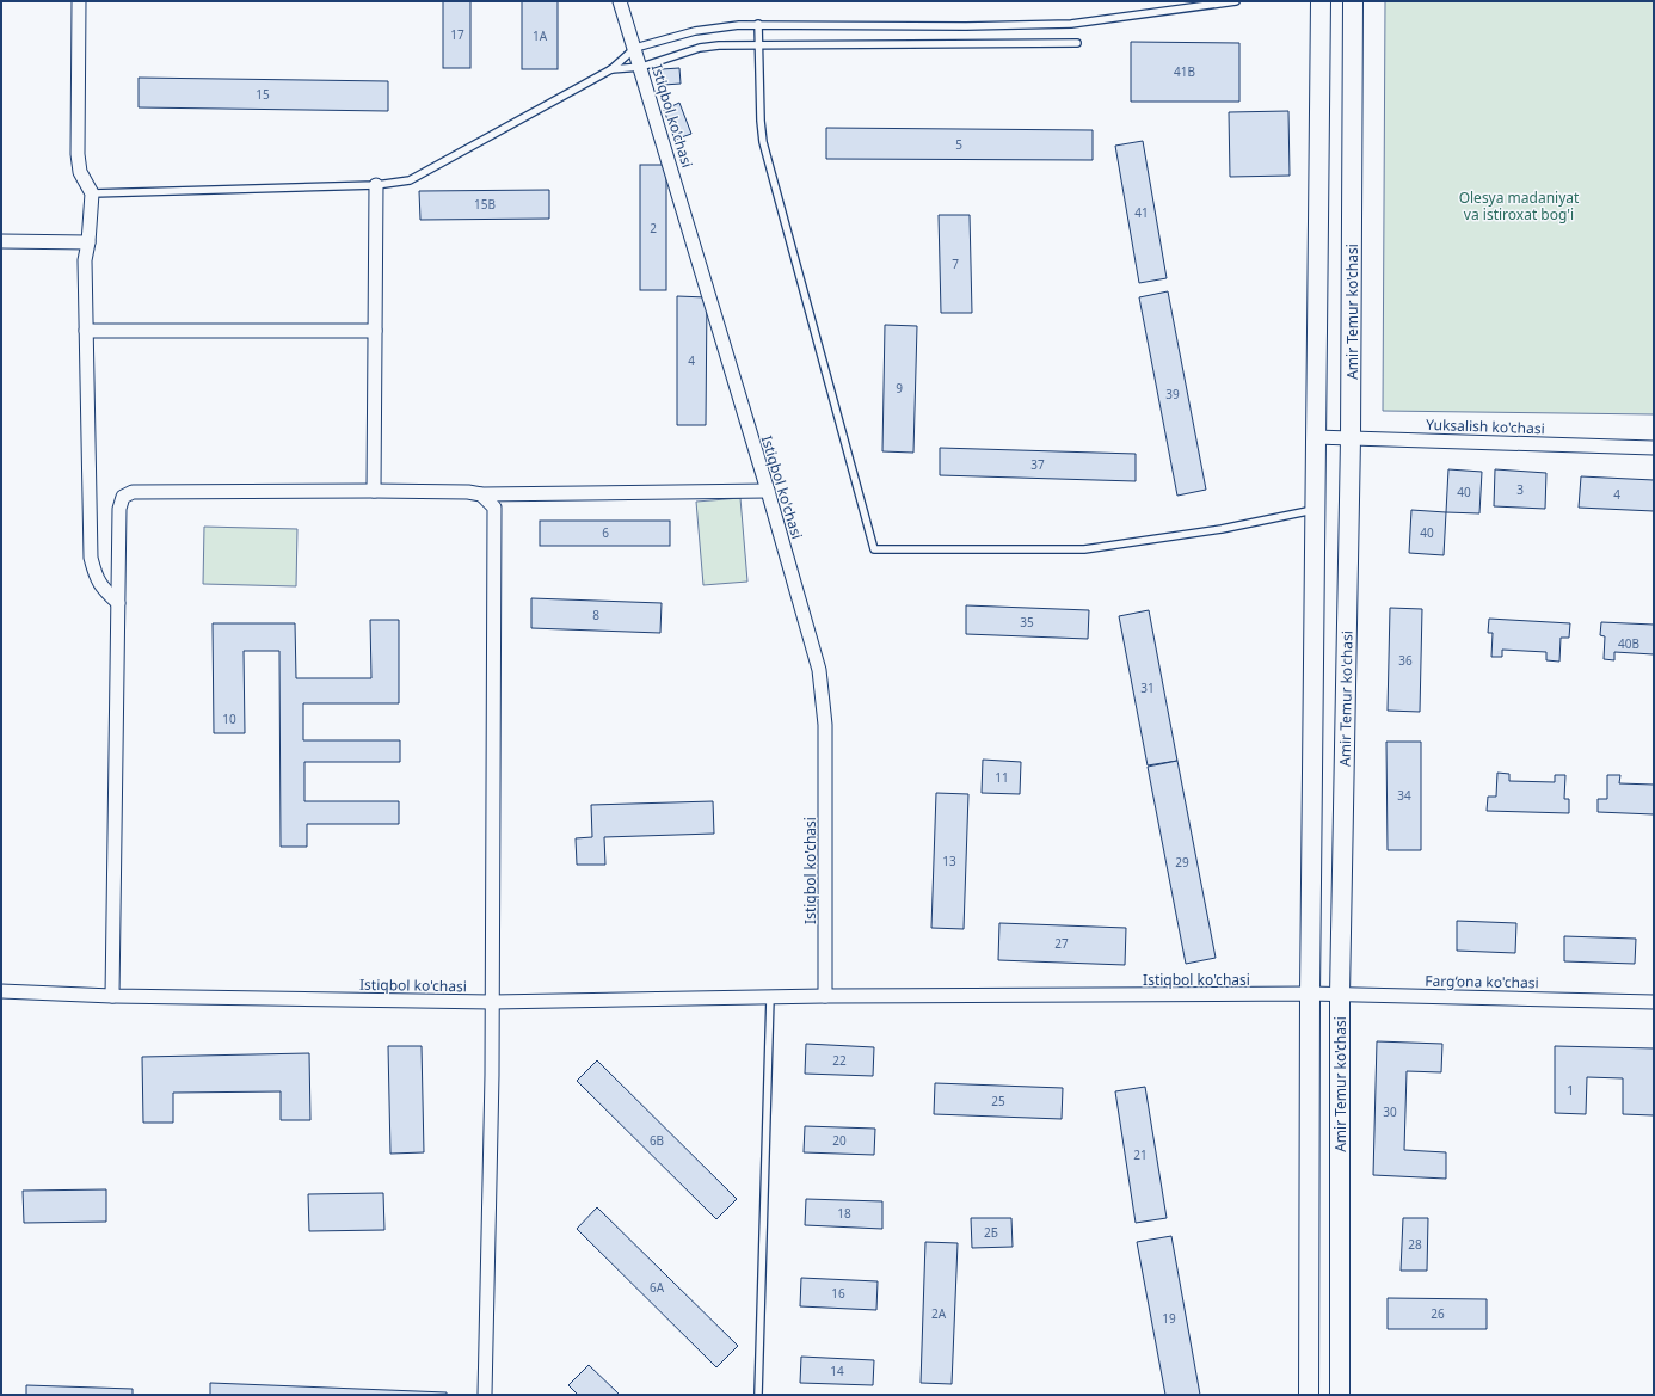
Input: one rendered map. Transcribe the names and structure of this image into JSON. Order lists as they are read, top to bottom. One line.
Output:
{"streets":{"main road":["Amir Temur ko'chasi"],"street":["Istiqbol ko'chasi","Yuksalish ko'chasi","Farg‘ona ko'chasi"]},"crossings":[["Istiqbol ko'chasi","Farg‘ona ko'chasi"],["Amir Temur ko'chasi","Yuksalish ko'chasi"],["Amir Temur ko'chasi","Farg‘ona ko'chasi"]],"parks":["Olesya madaniyat va istiroxat bog'i"],"house_numbers":["17","1А","41B","15","5","15В","41","2","7","4","9","39","37","3","40","4","6","40","8","35","40B","36","31","10","11","34","13","29","27","22","1","25","30","6B","20","21","18","2Б","28","6А","16","2А","26","19","14"]}
